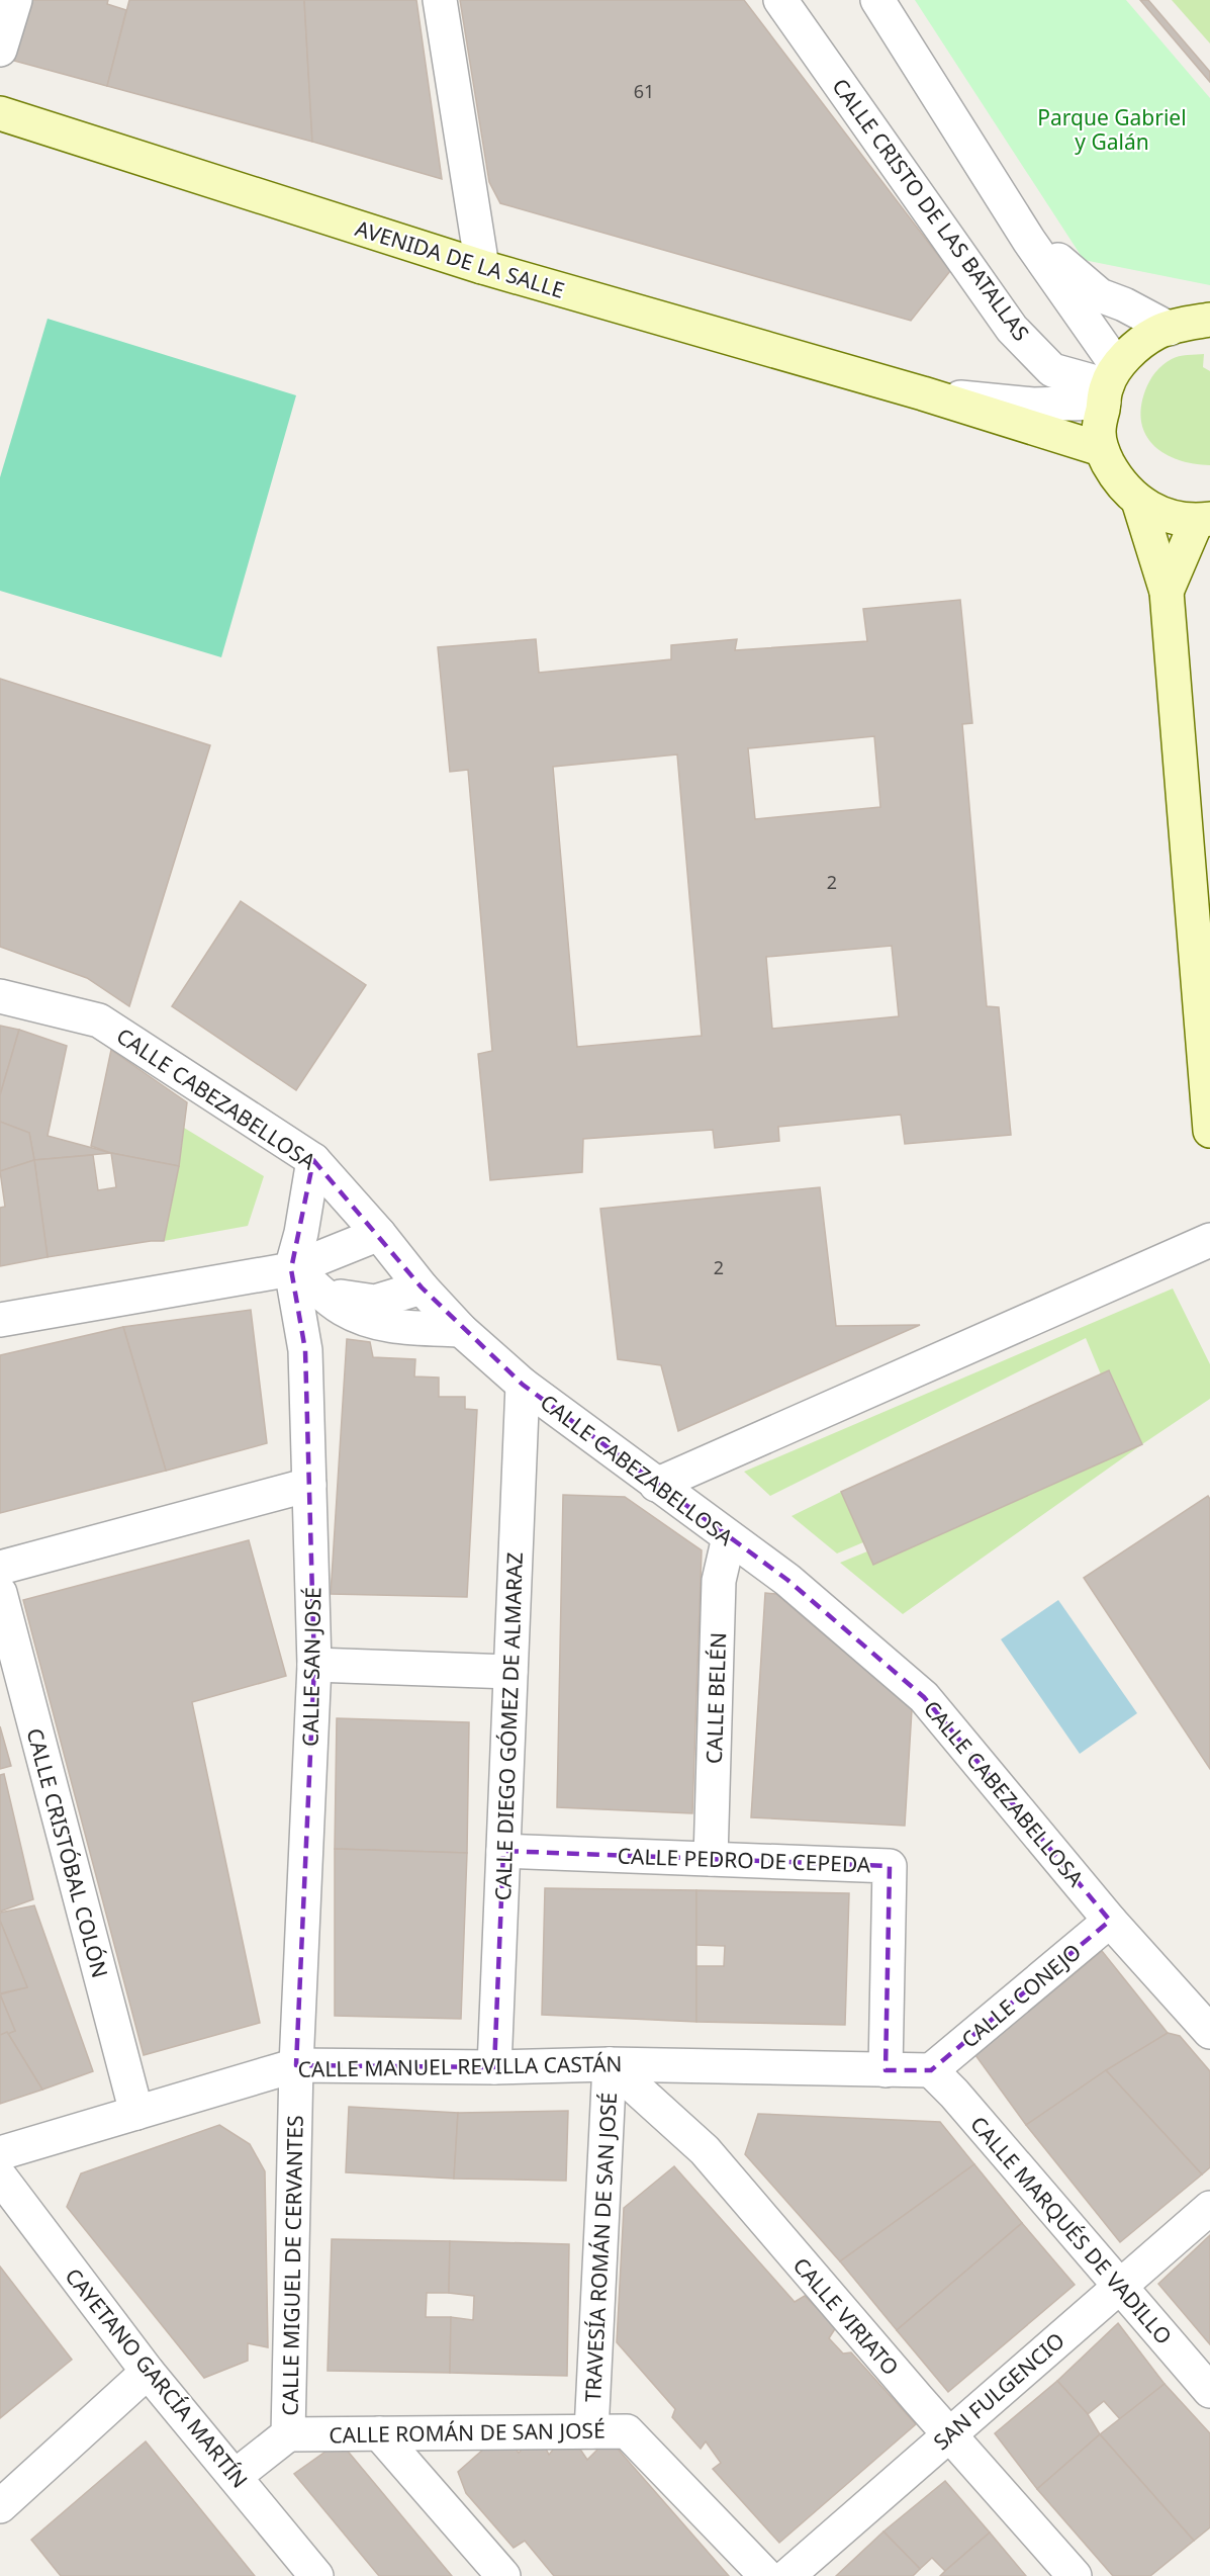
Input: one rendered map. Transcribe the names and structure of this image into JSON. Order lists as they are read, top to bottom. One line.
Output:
{"streets":{"main road":["AVENIDA DE LA SALLE"],"street":["CALLE CRISTO DE LAS BATALLAS","CALLE CABEZABELLOSA","CALLE SAN JOSÉ","CALLE BELÉN","CALLE DIEGO GÓMEZ DE ALMARAZ","CALLE CRISTÓBAL COLÓN","CALLE PEDRO DE CEPEDA","CALLE CONEJO","CALLE MANUEL REVILLA CASTÁN","CALLE MARQUÉS DE VADILLO","TRAVESÍA ROMÁN DE SAN JOSÉ","CALLE MIGUEL DE CERVANTES","CALLE VIRIATO","CAYETANO GARCÍA MARTÍN","SAN FULGENCIO","CALLE ROMÁN DE SAN JOSÉ"]},"crossings":[["CALLE CRISTO DE LAS BATALLAS","AVENIDA DE LA SALLE"],["CALLE CABEZABELLOSA","CALLE BELÉN"],["CALLE CABEZABELLOSA","CALLE DIEGO GÓMEZ DE ALMARAZ"],["CALLE CABEZABELLOSA","CALLE CONEJO"],["CALLE SAN JOSÉ","CALLE MANUEL REVILLA CASTÁN"],["CALLE SAN JOSÉ","CALLE MIGUEL DE CERVANTES"],["CALLE BELÉN","CALLE PEDRO DE CEPEDA"],["CALLE DIEGO GÓMEZ DE ALMARAZ","CALLE PEDRO DE CEPEDA"],["CALLE DIEGO GÓMEZ DE ALMARAZ","CALLE MANUEL REVILLA CASTÁN"],["CALLE CRISTÓBAL COLÓN","CALLE MANUEL REVILLA CASTÁN"],["CALLE PEDRO DE CEPEDA","CALLE MANUEL REVILLA CASTÁN"],["CALLE CONEJO","CALLE MANUEL REVILLA CASTÁN"],["CALLE CONEJO","CALLE MARQUÉS DE VADILLO"],["CALLE MANUEL REVILLA CASTÁN","CALLE MARQUÉS DE VADILLO"],["CALLE MANUEL REVILLA CASTÁN","TRAVESÍA ROMÁN DE SAN JOSÉ"],["CALLE MANUEL REVILLA CASTÁN","CALLE MIGUEL DE CERVANTES"],["CALLE MANUEL REVILLA CASTÁN","CALLE VIRIATO"],["CALLE MARQUÉS DE VADILLO","SAN FULGENCIO"],["TRAVESÍA ROMÁN DE SAN JOSÉ","CALLE VIRIATO"],["TRAVESÍA ROMÁN DE SAN JOSÉ","CALLE ROMÁN DE SAN JOSÉ"],["CALLE MIGUEL DE CERVANTES","CAYETANO GARCÍA MARTÍN"],["CALLE MIGUEL DE CERVANTES","CALLE ROMÁN DE SAN JOSÉ"],["CALLE VIRIATO","SAN FULGENCIO"]],"parks":["Parque Gabriel y Galán"],"house_numbers":["61","2","2"]}
